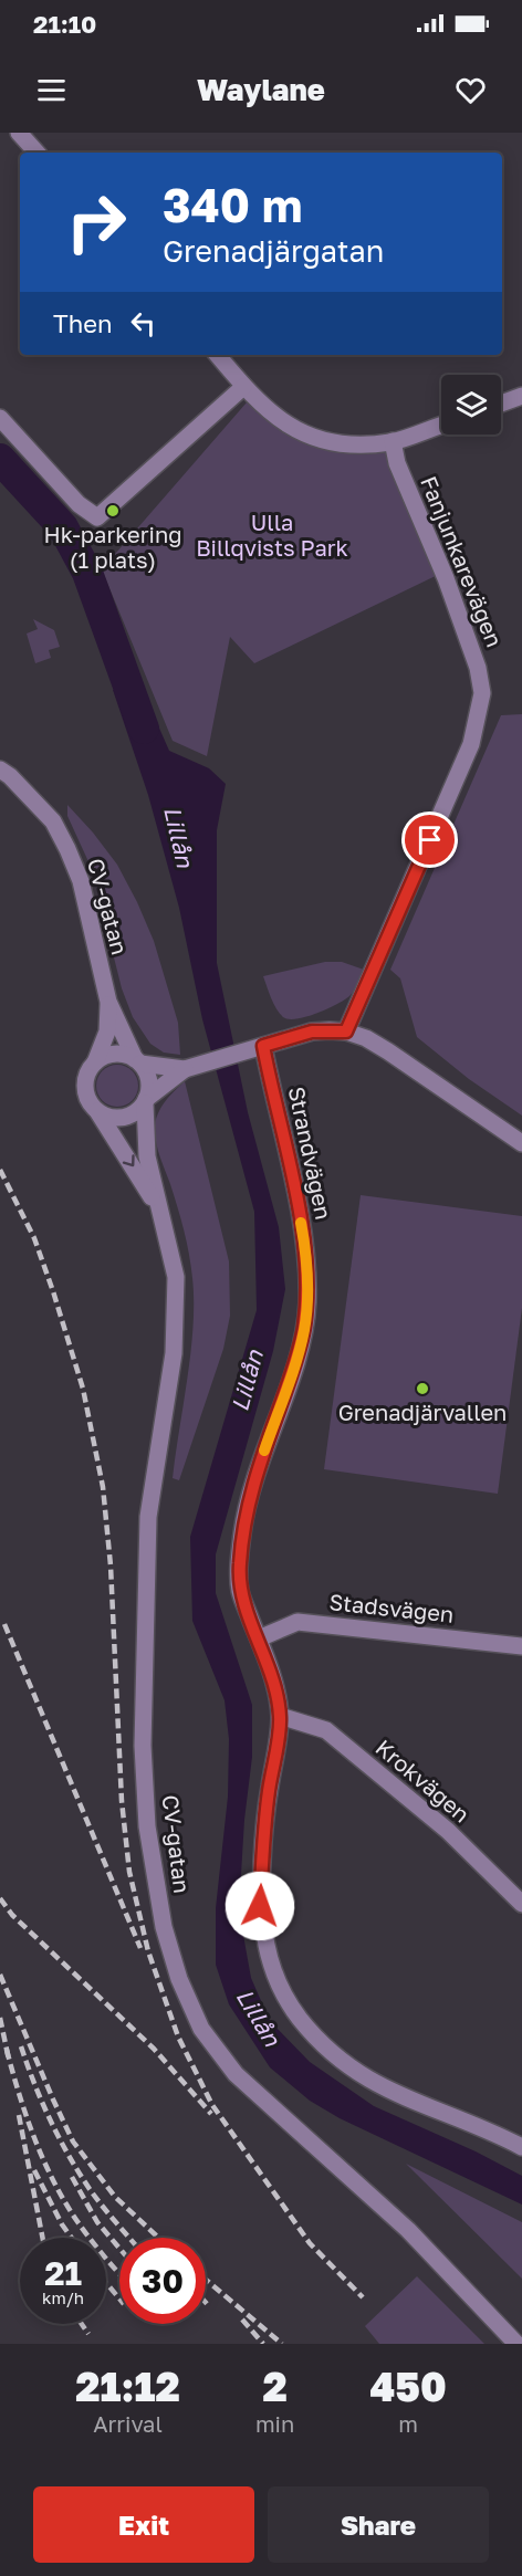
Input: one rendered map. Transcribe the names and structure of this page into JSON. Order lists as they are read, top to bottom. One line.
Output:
{"streets":{"street":["Fanjunkarevägen","CV-gatan","Strandvägen","Stadsvägen","Krokvägen"]},"crossings":[["Strandvägen","Stadsvägen"],["Strandvägen","Krokvägen"]],"water":["Lillån"],"parks":["Ulla Billqvists Park"],"places":["Hk-parkering (1 plats)","Grenadjärvallen"],"page":{"status":"21:10","header":"Waylane","turn":["340 m","Grenadjärgatan"],"then":"Then","speed":"21 km/h","limit":"30","eta":["21:12","Arrival","2","min","450","m"],"buttons":["Exit","Share"]}}
